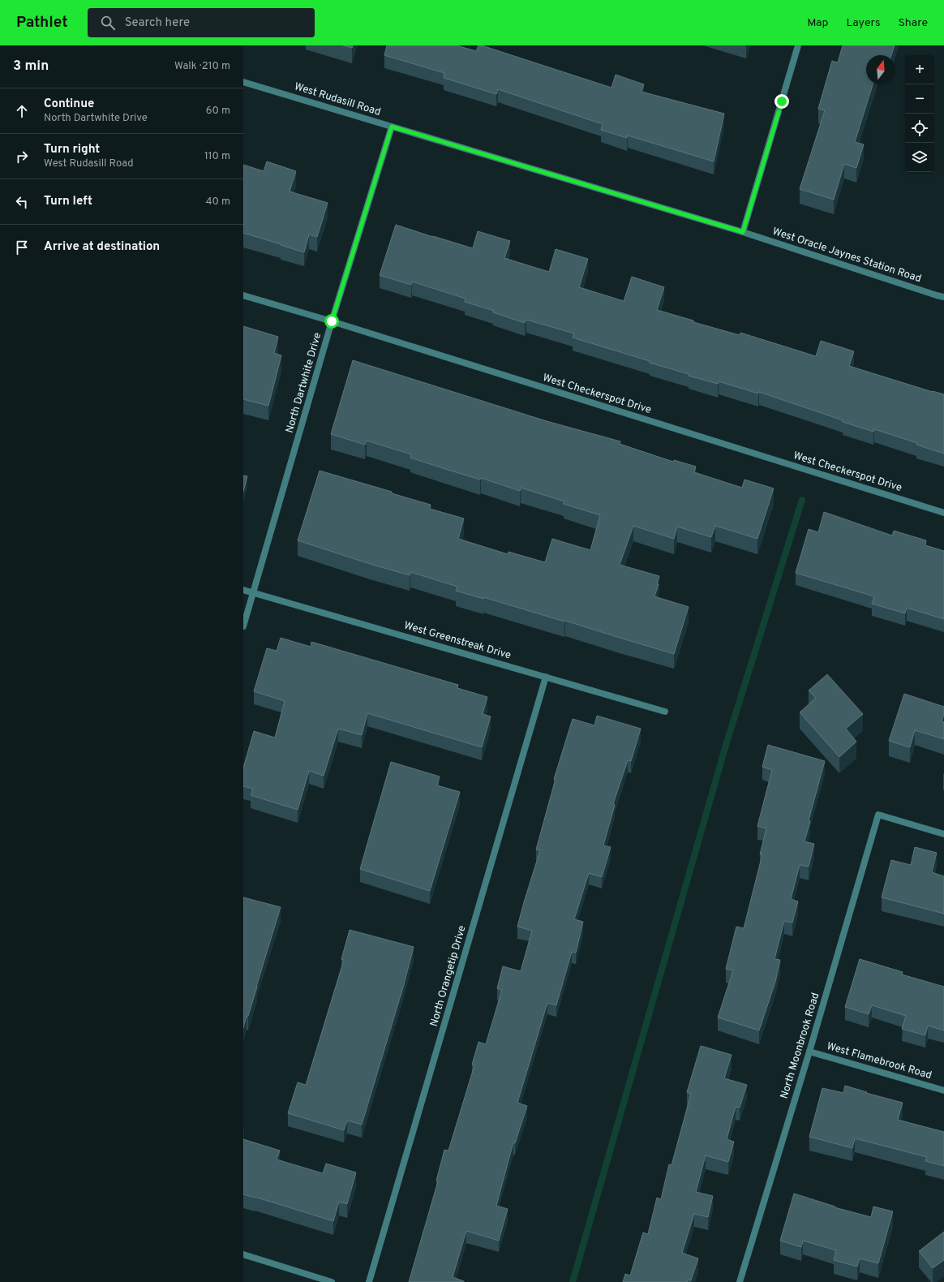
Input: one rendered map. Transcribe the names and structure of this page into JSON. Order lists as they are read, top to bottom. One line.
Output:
{"streets":{"street":["West Rudasill Road","West Oracle Jaynes Station Road","North Dartwhite Drive","West Checkerspot Drive","West Greenstreak Drive","North Orangetip Drive","North Moonbrook Road","West Flamebrook Road"]},"crossings":[["West Rudasill Road","West Oracle Jaynes Station Road"],["West Rudasill Road","North Dartwhite Drive"],["North Dartwhite Drive","West Checkerspot Drive"],["North Dartwhite Drive","West Greenstreak Drive"],["West Greenstreak Drive","North Orangetip Drive"],["North Moonbrook Road","West Flamebrook Road"]],"north":"top","page":{"header":"Pathlet","search":"Search here","nav":["Map","Layers","Share"],"heading":["3 min","Walk · 210 m"],"map_buttons":["+","−"],"list":[["Continue","North Dartwhite Drive","60 m"],["Turn right","West Rudasill Road","110 m"],["Turn left","40 m"],"Arrive at destination"]}}
